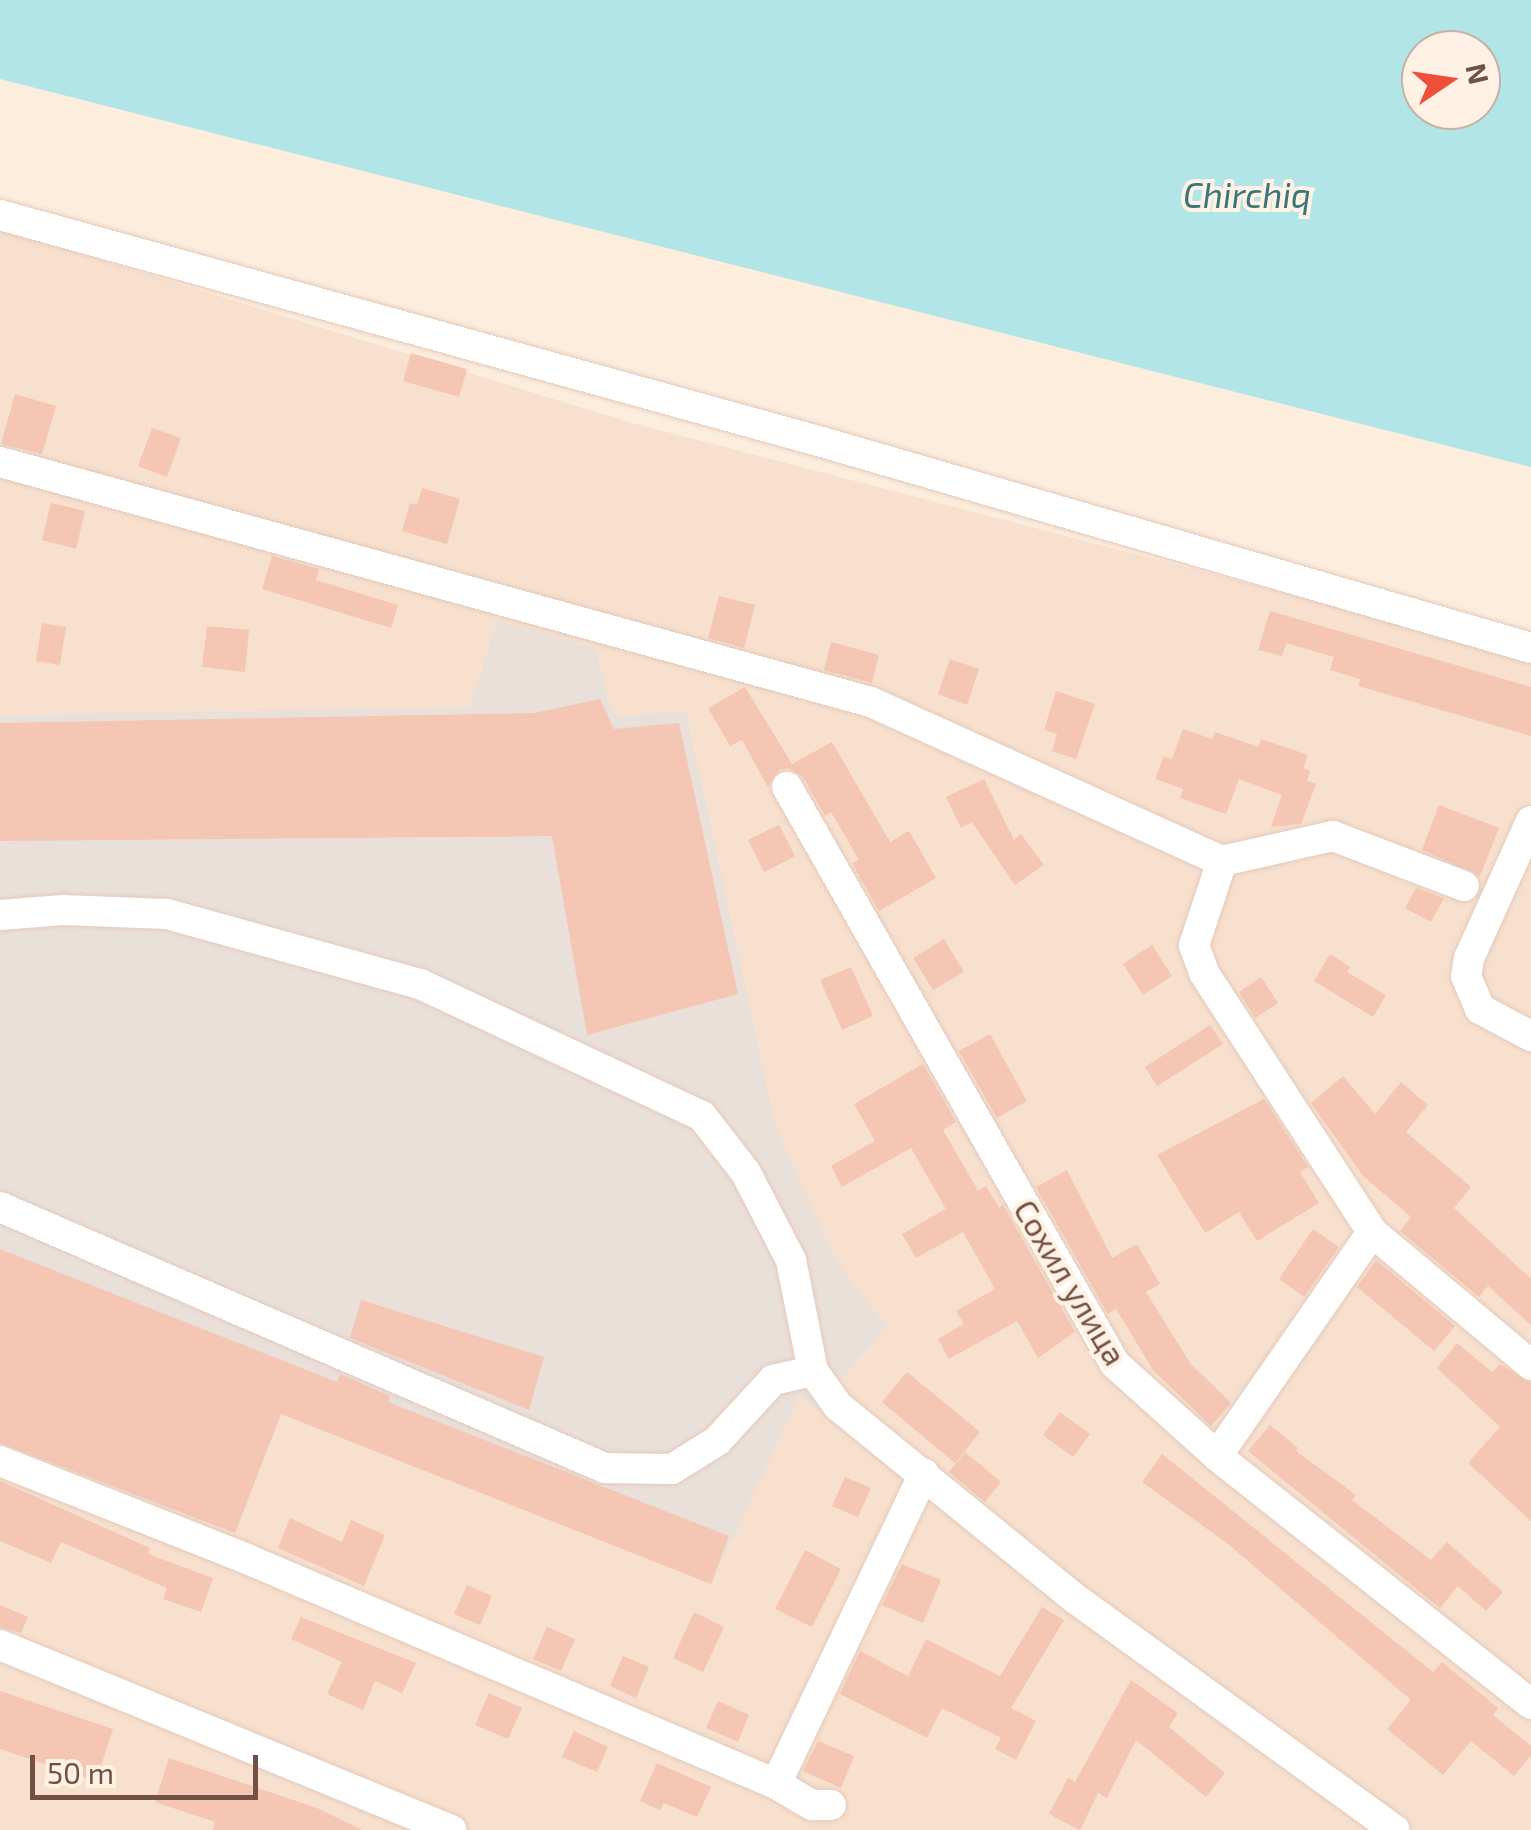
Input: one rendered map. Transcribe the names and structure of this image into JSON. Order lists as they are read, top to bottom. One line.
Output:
{"streets":{"street":["Сохил улица"]},"water":["Chirchiq"],"scale_bar":"50 m","north":"right"}
